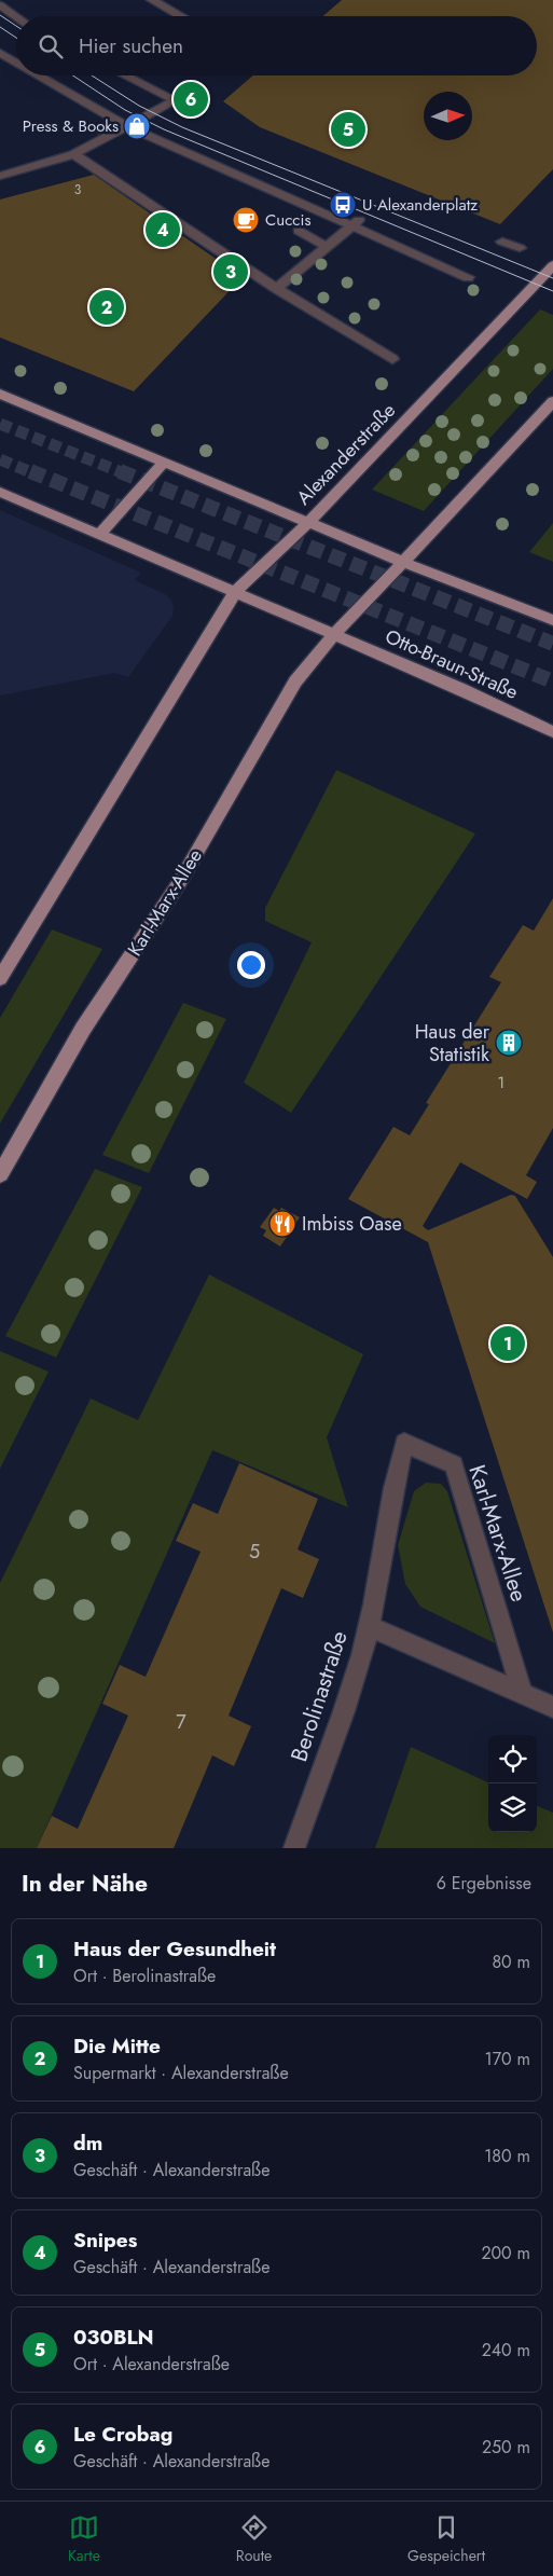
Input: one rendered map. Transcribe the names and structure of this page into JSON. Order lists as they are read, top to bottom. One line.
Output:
{"streets":{"main road":["Alexanderstraße","Otto-Braun-Straße","Karl-Marx-Allee"],"street":["Berolinastraße"]},"crossings":[["Otto-Braun-Straße","Karl-Marx-Allee"],["Karl-Marx-Allee","Berolinastraße"]],"places":{"shop":["Press & Books"],"bus stop":["U Alexanderplatz"],"cafe":["Cuccis"],"building":["Haus der Statistik"],"restaurant":["Imbiss Oase"]},"house_numbers":["3","1","5","7"],"north":"right","page":{"search":"Hier suchen","pins":["6","5","4","3","2","1"],"heading":["In der Nähe","6 Ergebnisse"],"list":[{"mark":"1","name":"Haus der Gesundheit","note":"Ort · Berolinastraße","value":"80 m"},{"mark":"2","name":"Die Mitte","note":"Supermarkt · Alexanderstraße","value":"170 m"},{"mark":"3","name":"dm","note":"Geschäft · Alexanderstraße","value":"180 m"},{"mark":"4","name":"Snipes","note":"Geschäft · Alexanderstraße","value":"200 m"},{"mark":"5","name":"030BLN","note":"Ort · Alexanderstraße","value":"240 m"},{"mark":"6","name":"Le Crobag","note":"Geschäft · Alexanderstraße","value":"250 m"}],"nav":["Karte","Route","Gespeichert"]}}
